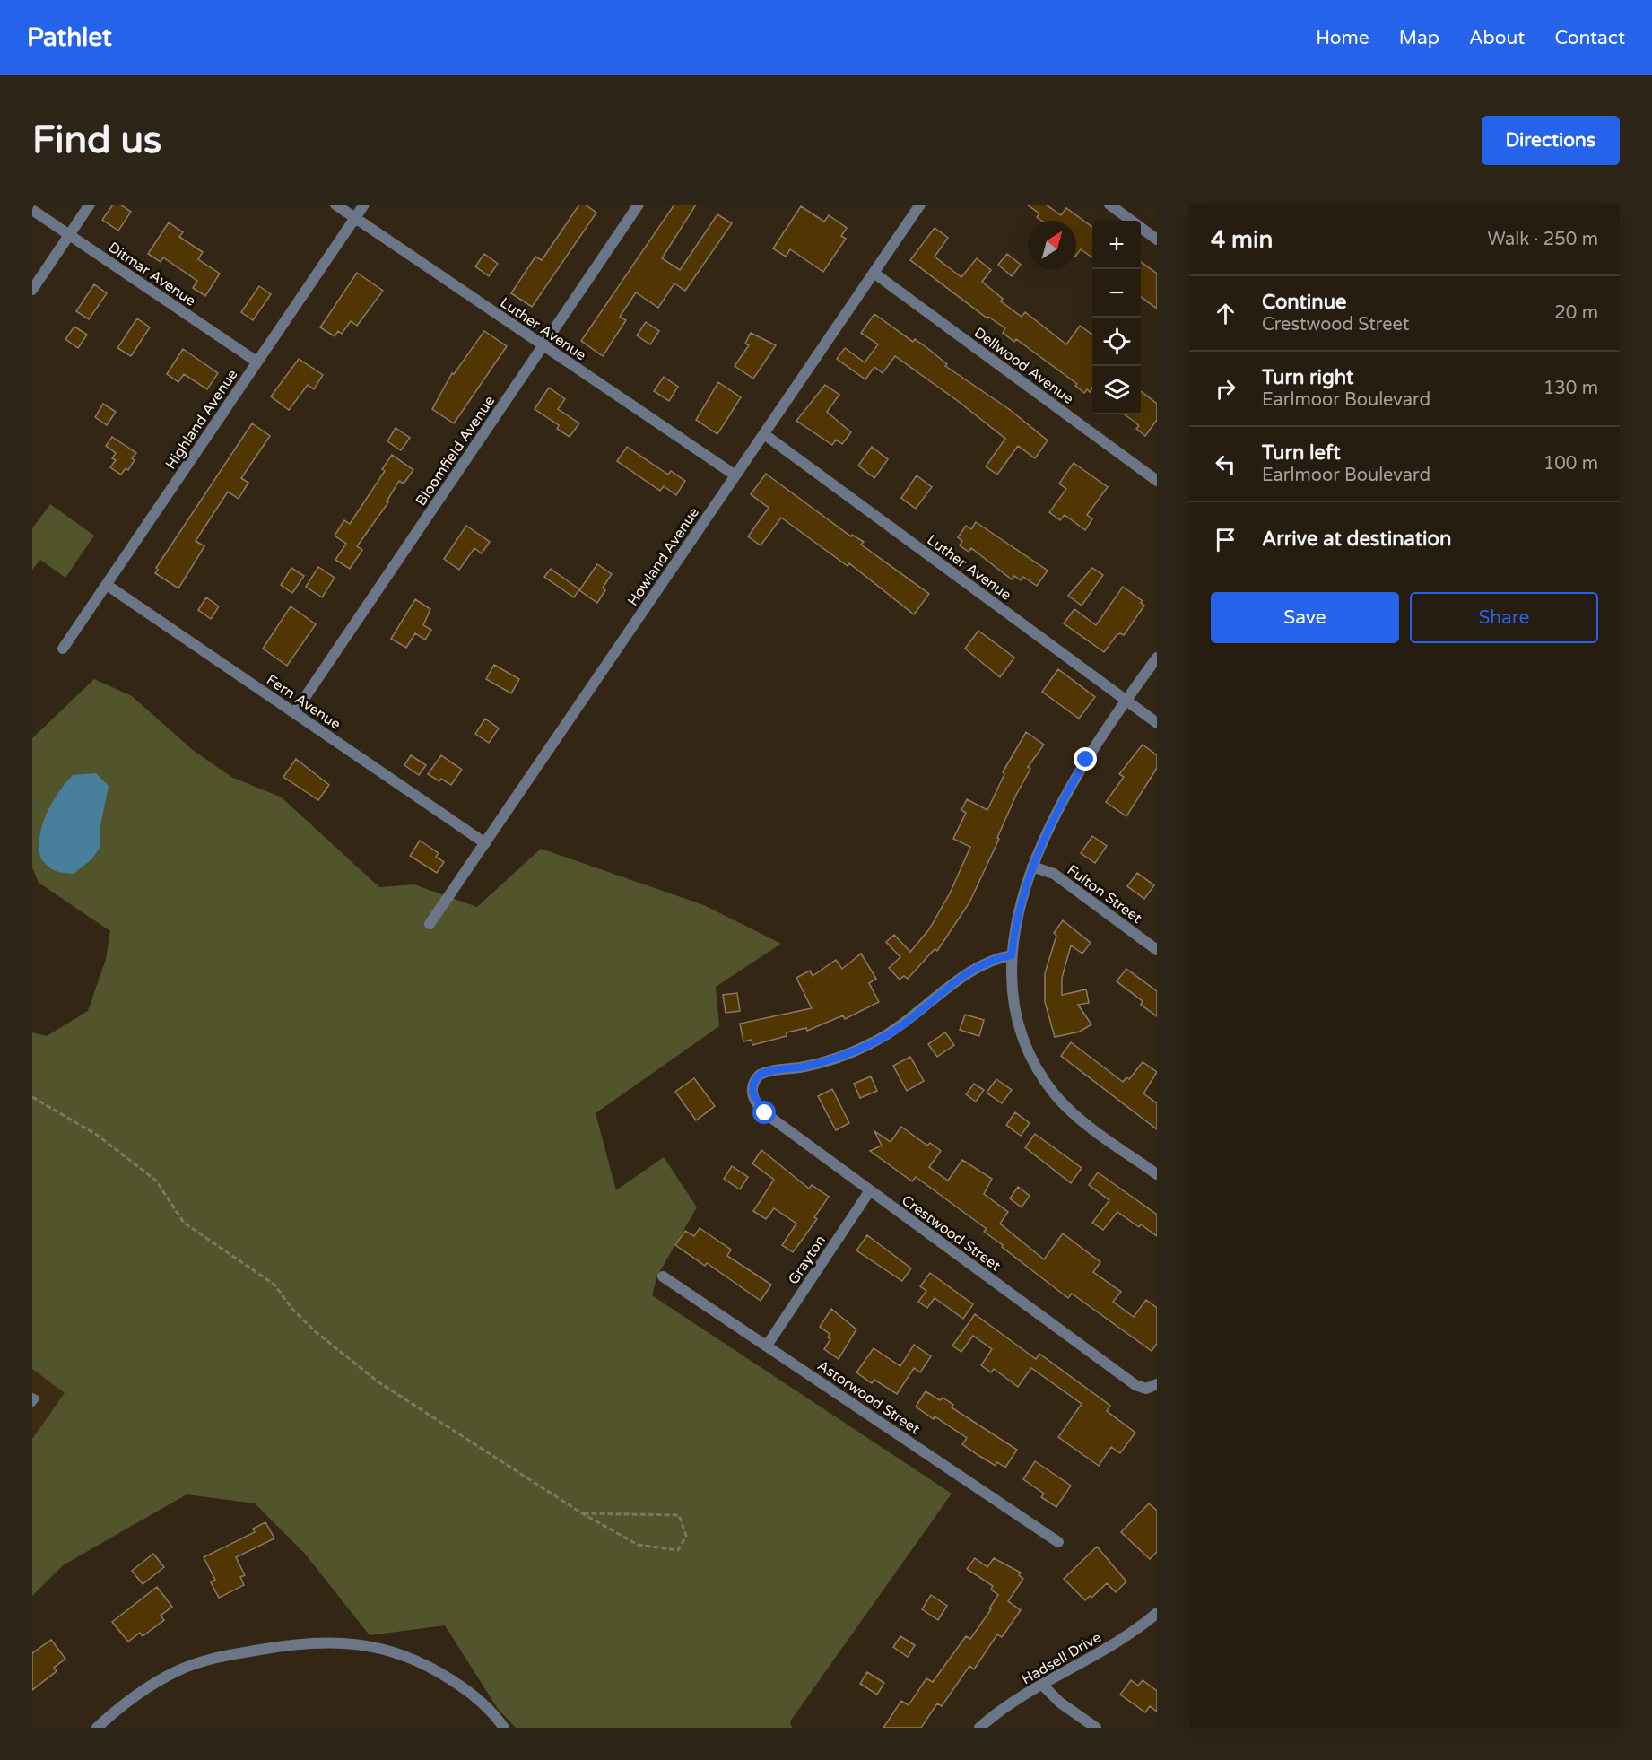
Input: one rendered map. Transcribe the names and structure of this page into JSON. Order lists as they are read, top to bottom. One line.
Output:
{"streets":{"street":["Ditmar Avenue","Luther Avenue","Dellwood Avenue","Highland Avenue","Bloomfield Avenue","Howland Avenue","Fern Avenue","Fulton Street","Crestwood Street","Grayton","Astorwood Street","Hadsell Drive"]},"crossings":[["Ditmar Avenue","Highland Avenue"],["Luther Avenue","Highland Avenue"],["Luther Avenue","Bloomfield Avenue"],["Luther Avenue","Howland Avenue"],["Dellwood Avenue","Howland Avenue"],["Highland Avenue","Fern Avenue"],["Bloomfield Avenue","Fern Avenue"],["Howland Avenue","Fern Avenue"],["Crestwood Street","Grayton"],["Grayton","Astorwood Street"]],"north":"top right","page":{"header":"Pathlet","nav":["Home","Map","About","Contact"],"buttons":["Directions",["Save","Share"]],"title":"Find us","heading":["4 min","Walk · 250 m"],"map_buttons":["+","−"],"list":[["Continue","Crestwood Street","20 m"],["Turn right","Earlmoor Boulevard","130 m"],["Turn left","Earlmoor Boulevard","100 m"],"Arrive at destination"]}}
